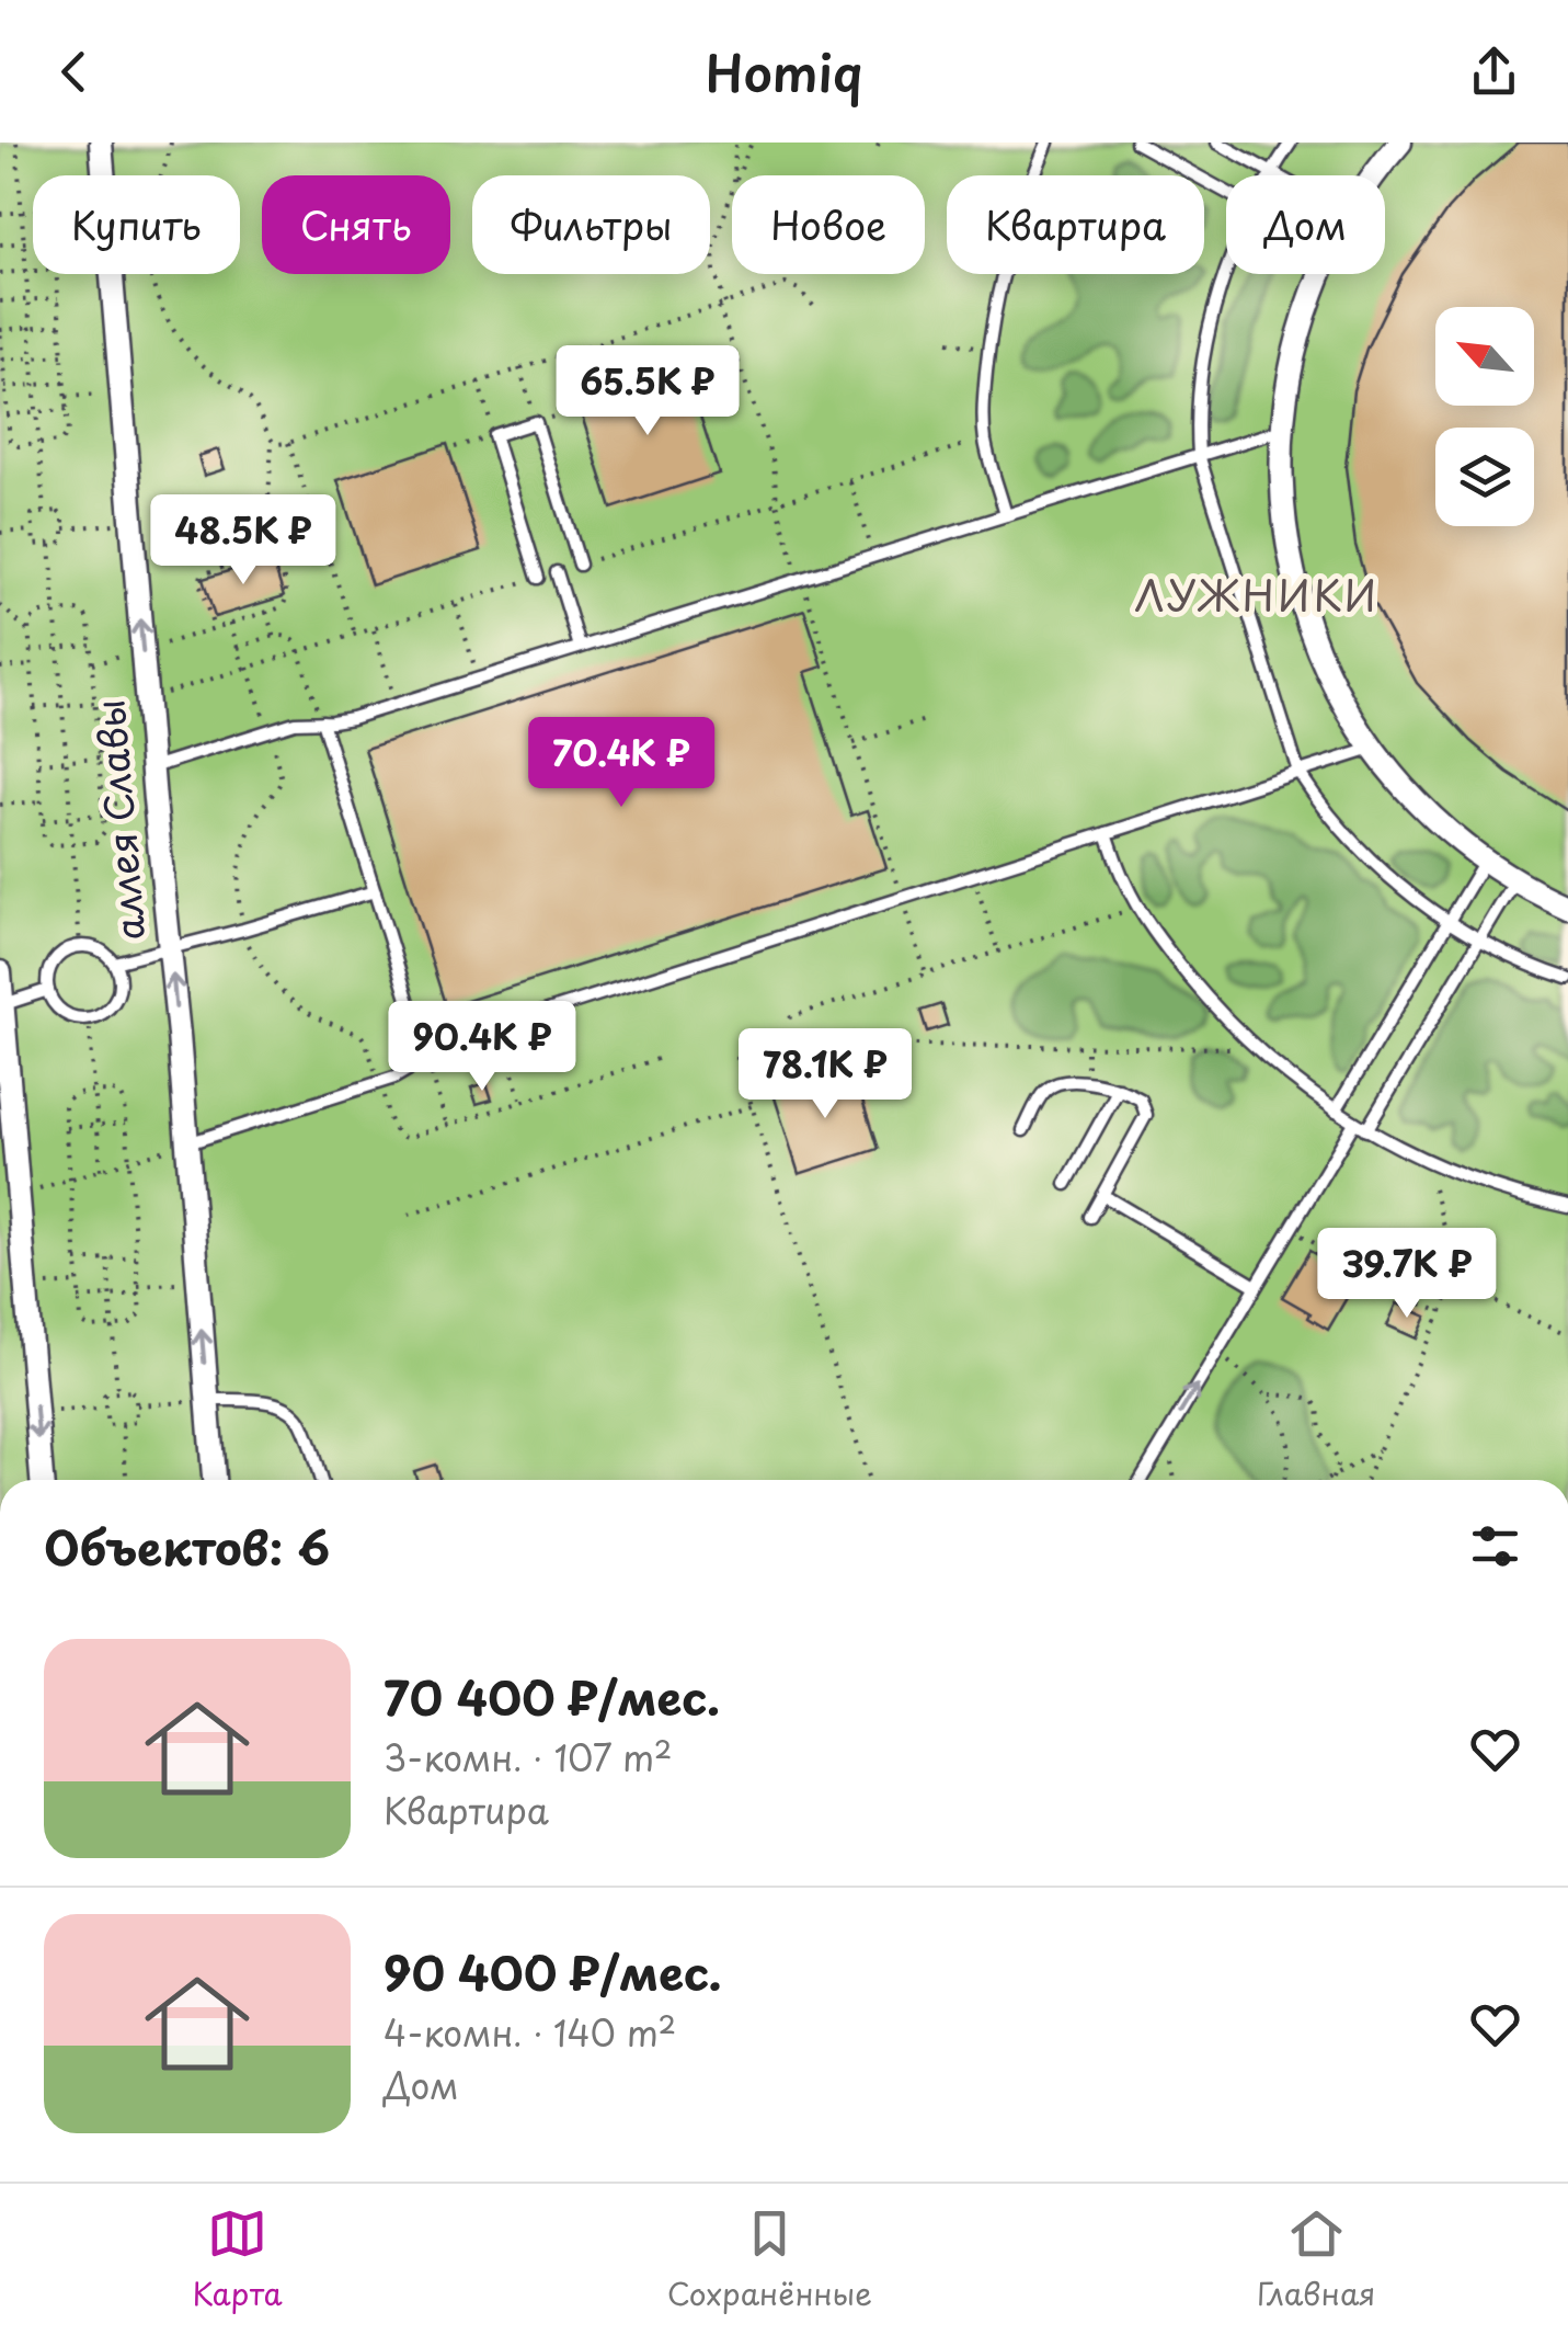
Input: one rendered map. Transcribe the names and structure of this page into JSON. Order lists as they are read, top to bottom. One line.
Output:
{"streets":{"street":["аллея Славы"]},"districts":["ЛУЖНИКИ"],"north":"top left","page":{"header":"Homiq","chip":["Купить","Снять","Фильтры","Новое","Квартира","Дом"],"price":["65.5K ₽","48.5K ₽","70.4K ₽","90.4K ₽","78.1K ₽","39.7K ₽"],"heading":"Объектов: 6","list":[{"name":"70 400 ₽/мес.","note":"3-комн. · 107 m² · Квартира"},{"name":"90 400 ₽/мес.","note":"4-комн. · 140 m² · Дом"}],"tabs":["Карта","Сохранённые","Главная"]}}
